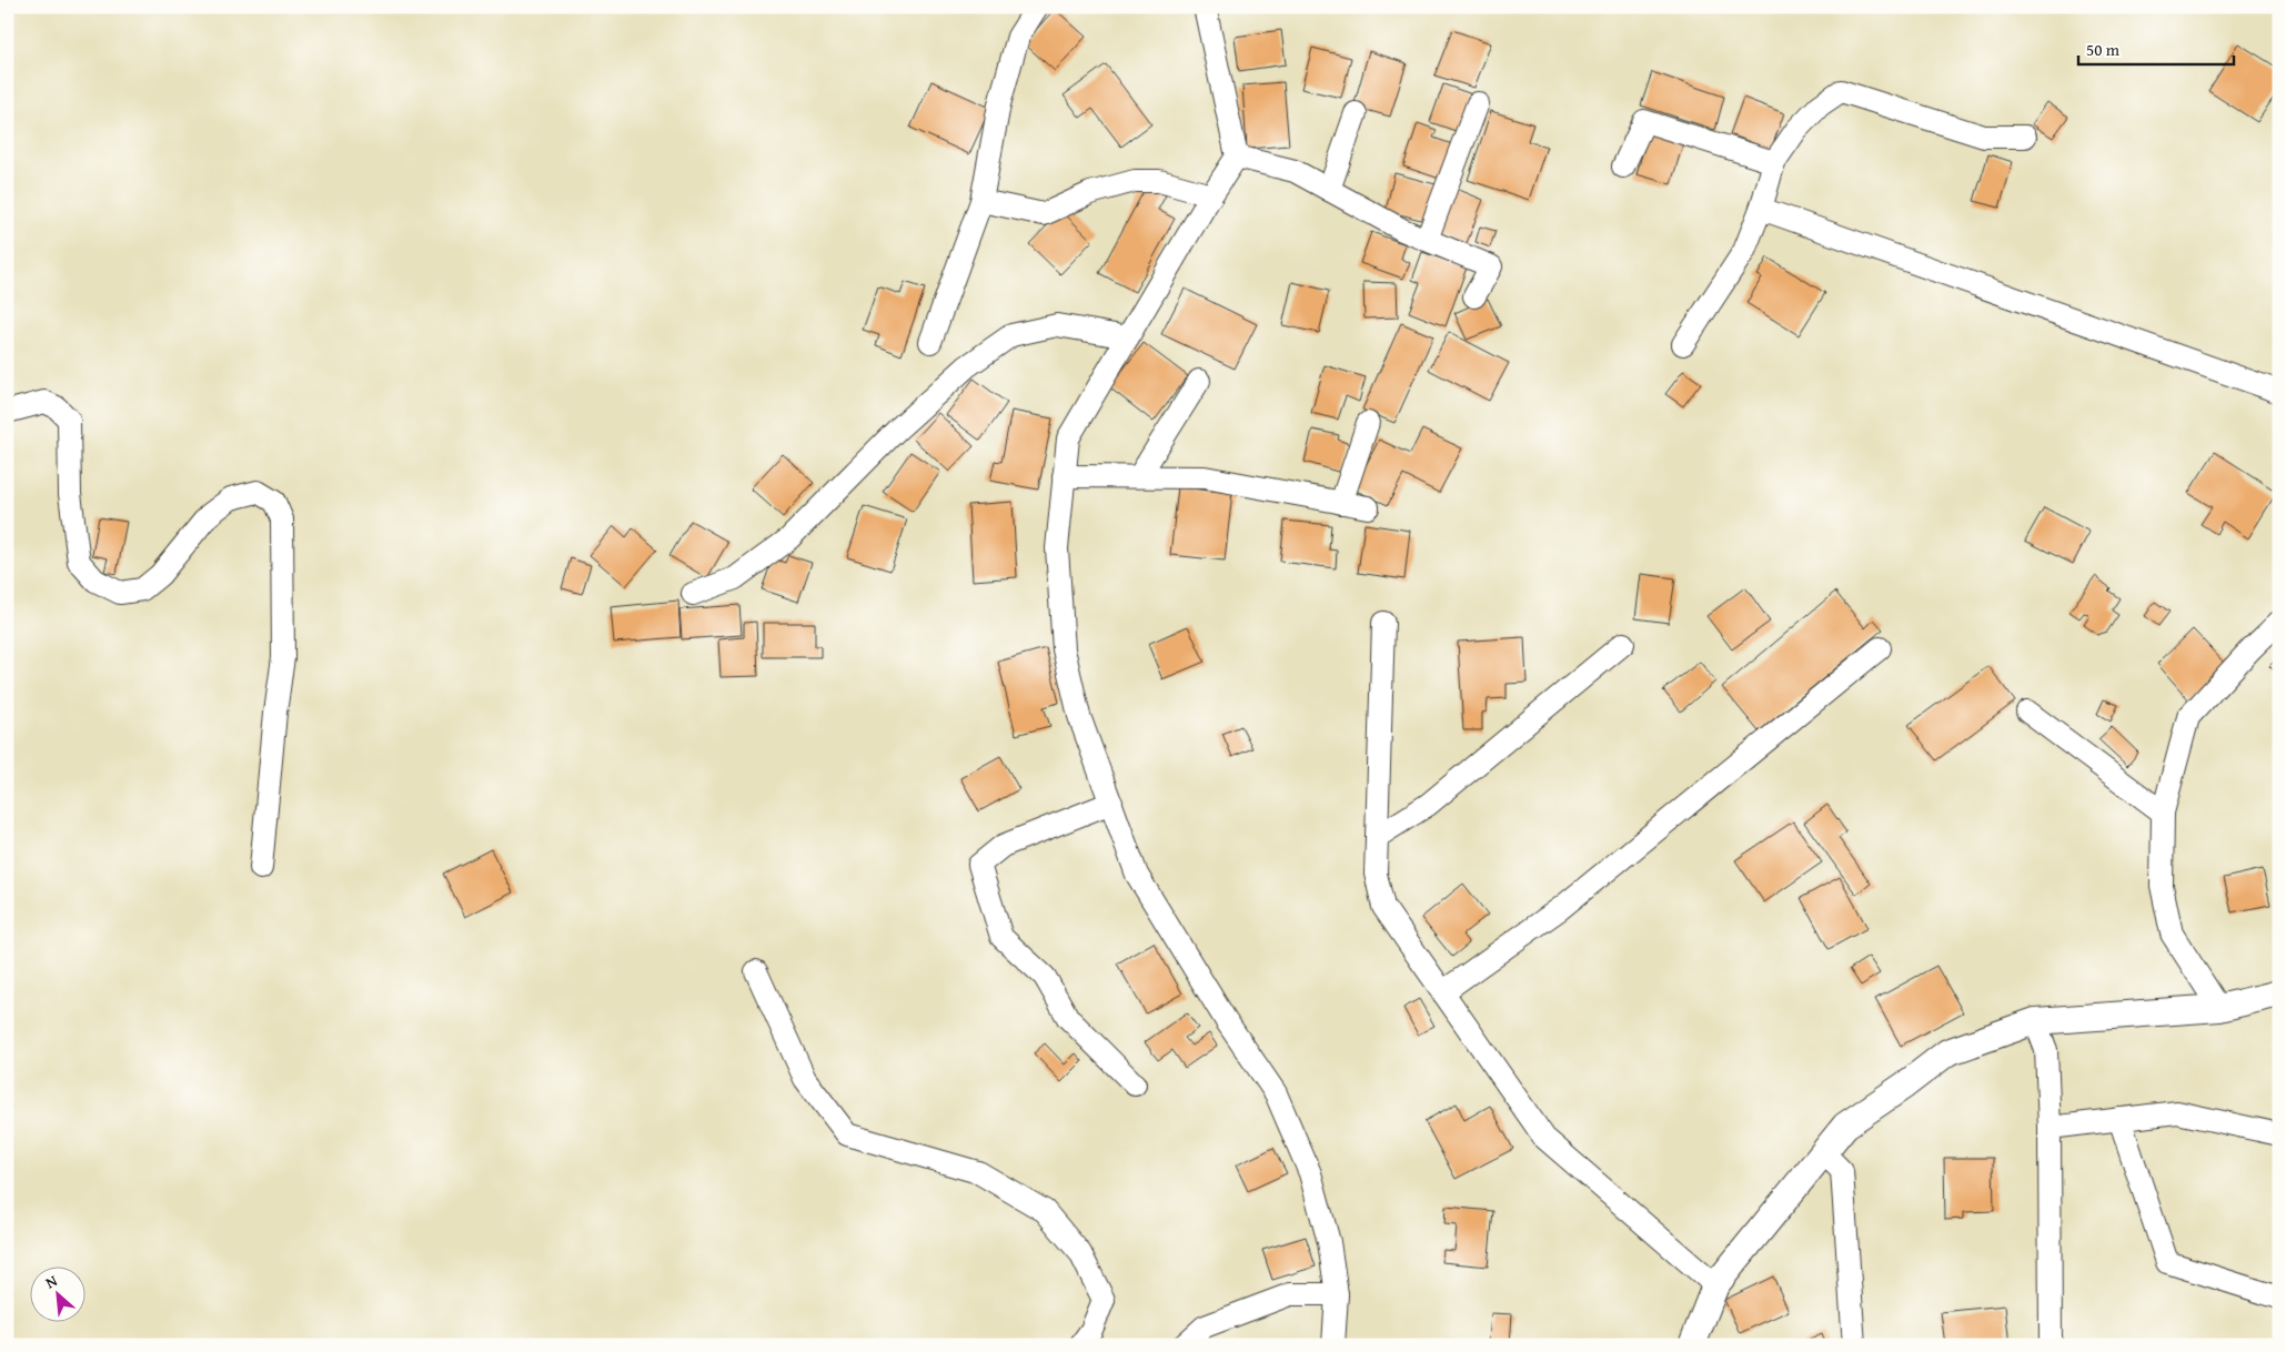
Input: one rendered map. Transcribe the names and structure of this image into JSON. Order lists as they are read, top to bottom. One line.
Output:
{"scale_bar":"50 m","north":"top left"}
